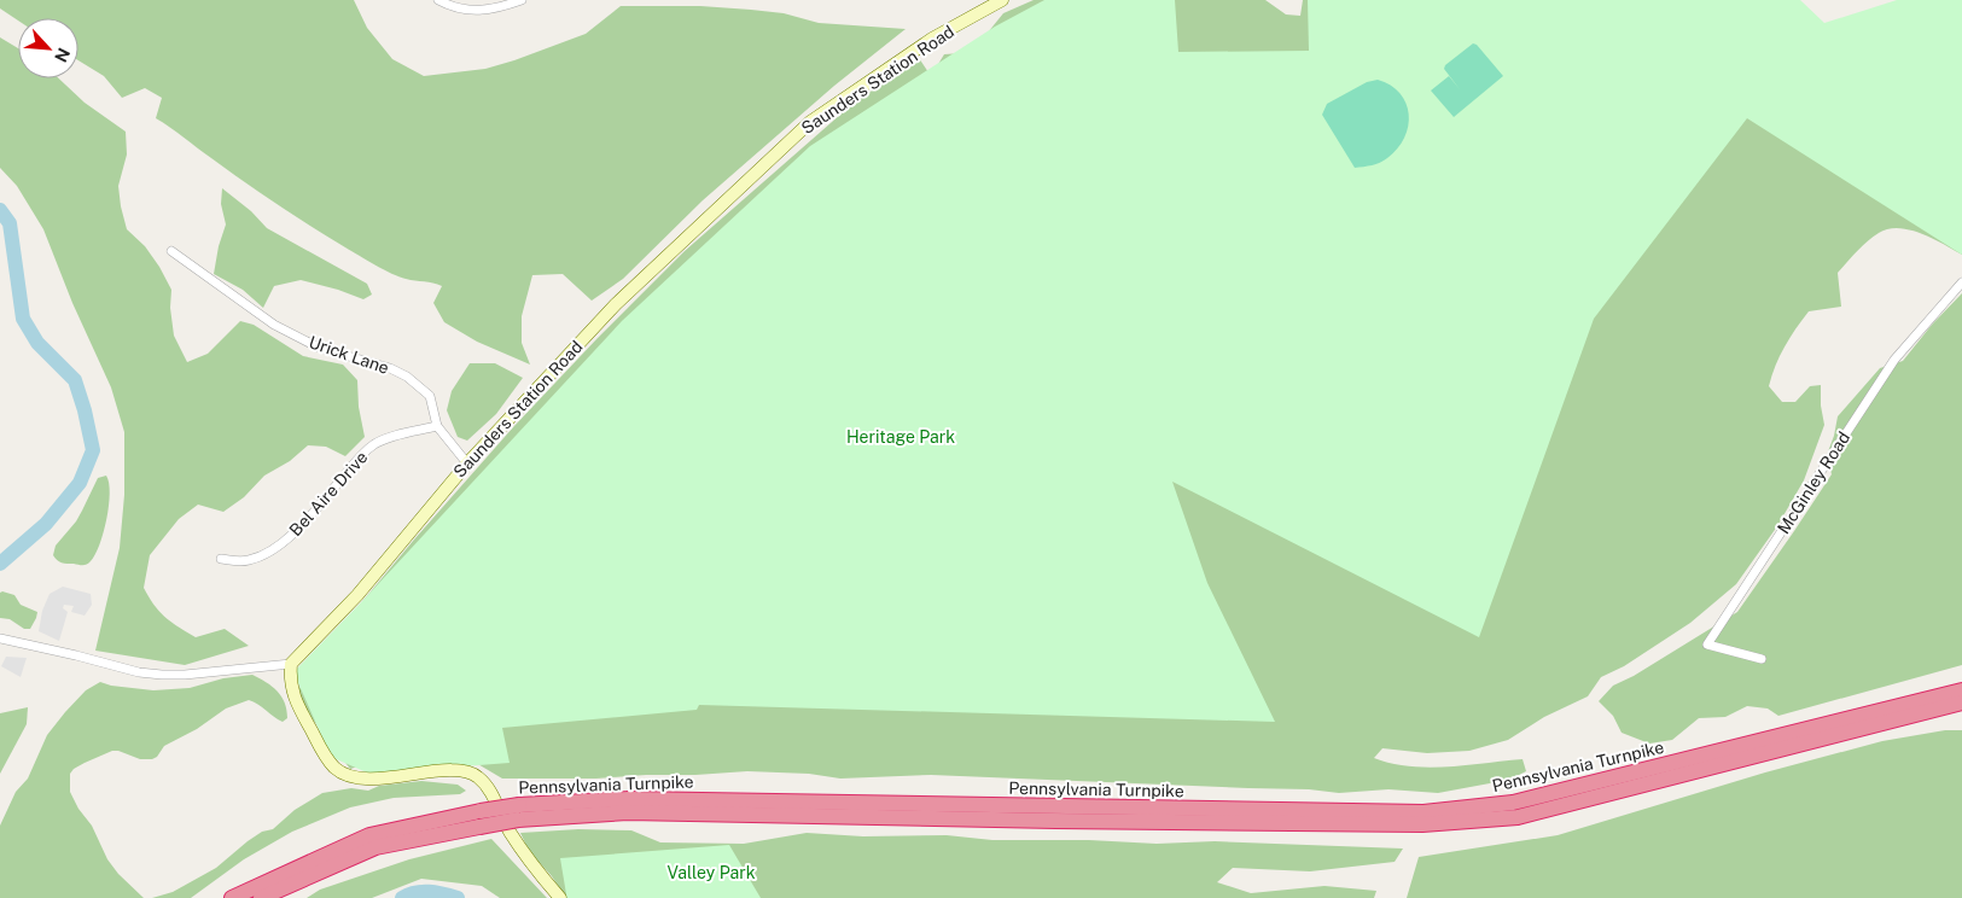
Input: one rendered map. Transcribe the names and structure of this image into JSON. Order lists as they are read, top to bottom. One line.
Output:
{"streets":{"highway":["Pennsylvania Turnpike"],"street":["Saunders Station Road","Urick Lane","McGinley Road","Bel Aire Drive"]},"crossings":[["Saunders Station Road","Urick Lane"],["Urick Lane","Bel Aire Drive"]],"parks":["Heritage Park","Valley Park"],"north":"bottom right"}
